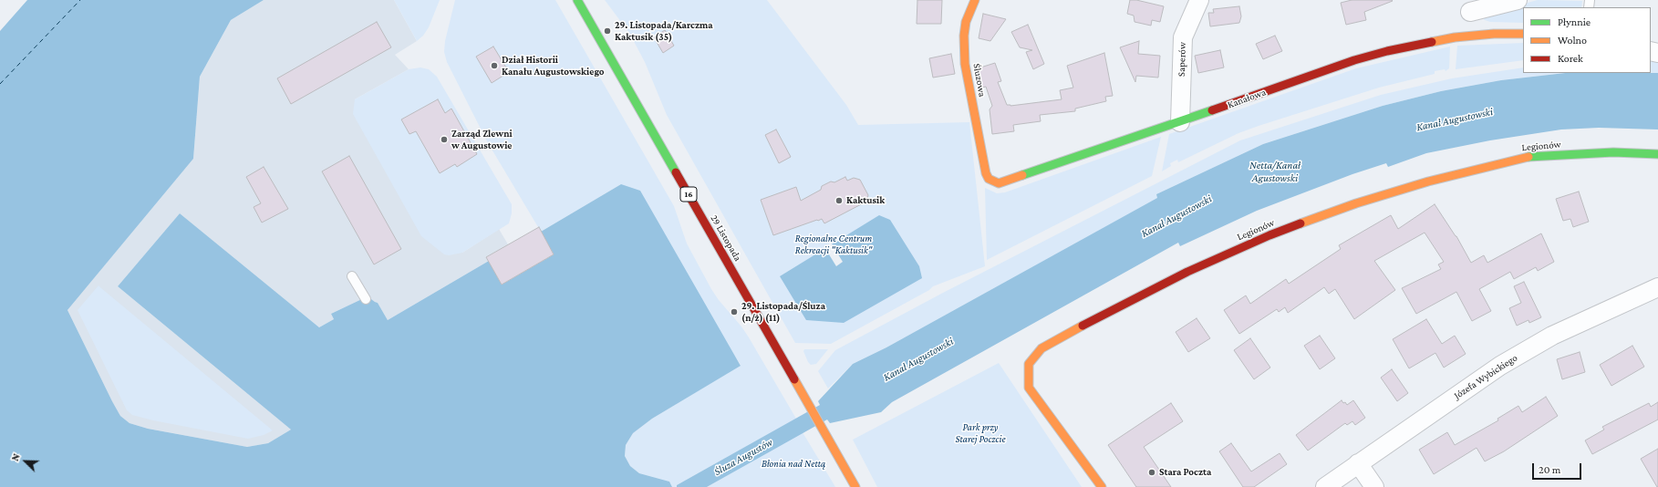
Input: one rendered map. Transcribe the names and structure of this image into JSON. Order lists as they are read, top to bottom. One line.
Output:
{"streets":{"street":["Saperów","Śluzowa","Kanałowa","Legionów","16","29 Listopada","Józefa Wybickiego"]},"crossings":[["Saperów","Kanałowa"],["Śluzowa","Kanałowa"]],"water":["Kanał Augustowski","Netta/Kanał Agustowski","Śluza Augustów"],"parks":["Regionalne Centrum Rekreacji \"Kaktusik\"","Park przy Starej Poczcie","Błonia nad Nettą"],"places":["29. Listopada/Karczma Kaktusik (35)","Dział Historii Kanału Augustowskiego","Zarząd Zlewni w Augustowie","Kaktusik","29. Listopada/Śluza (n/ż) (11)","Stara Poczta"],"legend":["Płynnie","Wolno","Korek"],"scale_bar":"20 m","north":"top left"}
